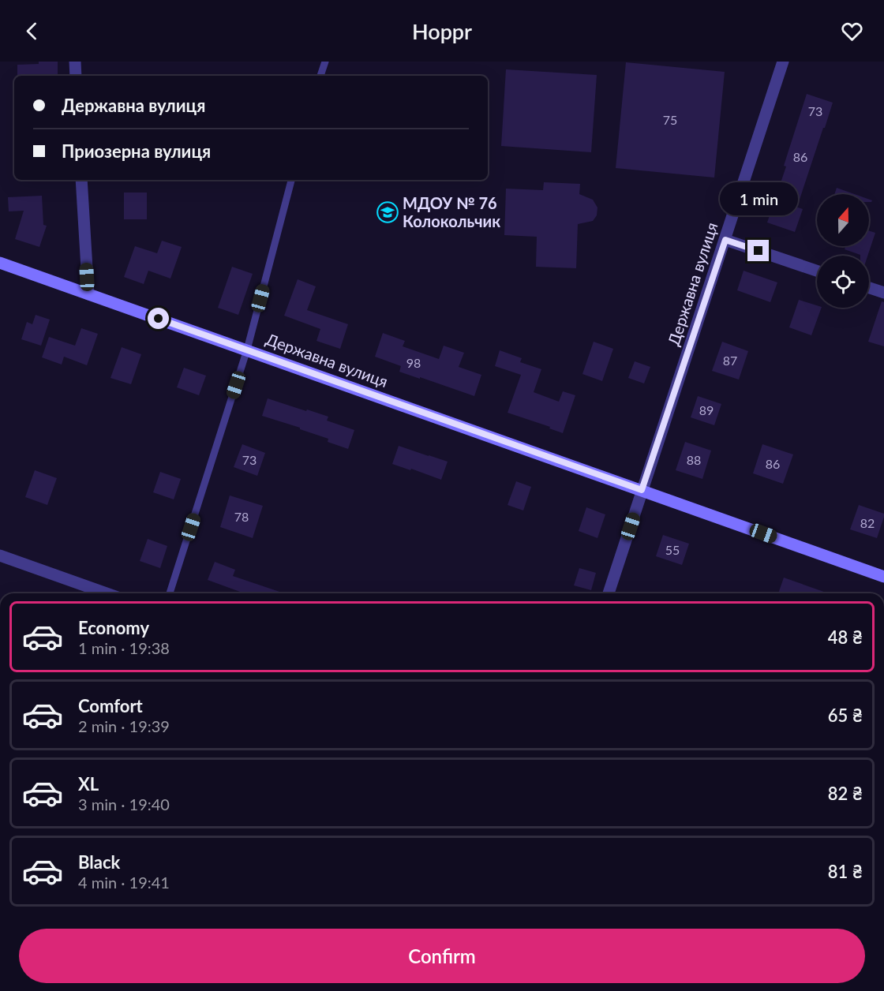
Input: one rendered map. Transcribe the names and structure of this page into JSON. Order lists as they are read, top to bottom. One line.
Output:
{"streets":{"main road":["Державна вулиця"]},"places":{"school or university":["МДОУ № 76 Колокольчик"]},"house_numbers":["73","75","86","87","98","89","73","88","86","78","82","55"],"north":"top","page":{"header":"Hoppr","banner":["Державна вулиця","Приозерна вулиця"],"bubble":"1 min","list":[{"name":"Economy","note":"1 min · 19:38","value":"48 ₴"},{"name":"Comfort","note":"2 min · 19:39","value":"65 ₴"},{"name":"XL","note":"3 min · 19:40","value":"82 ₴"},{"name":"Black","note":"4 min · 19:41","value":"81 ₴"}],"buttons":"Confirm"}}
